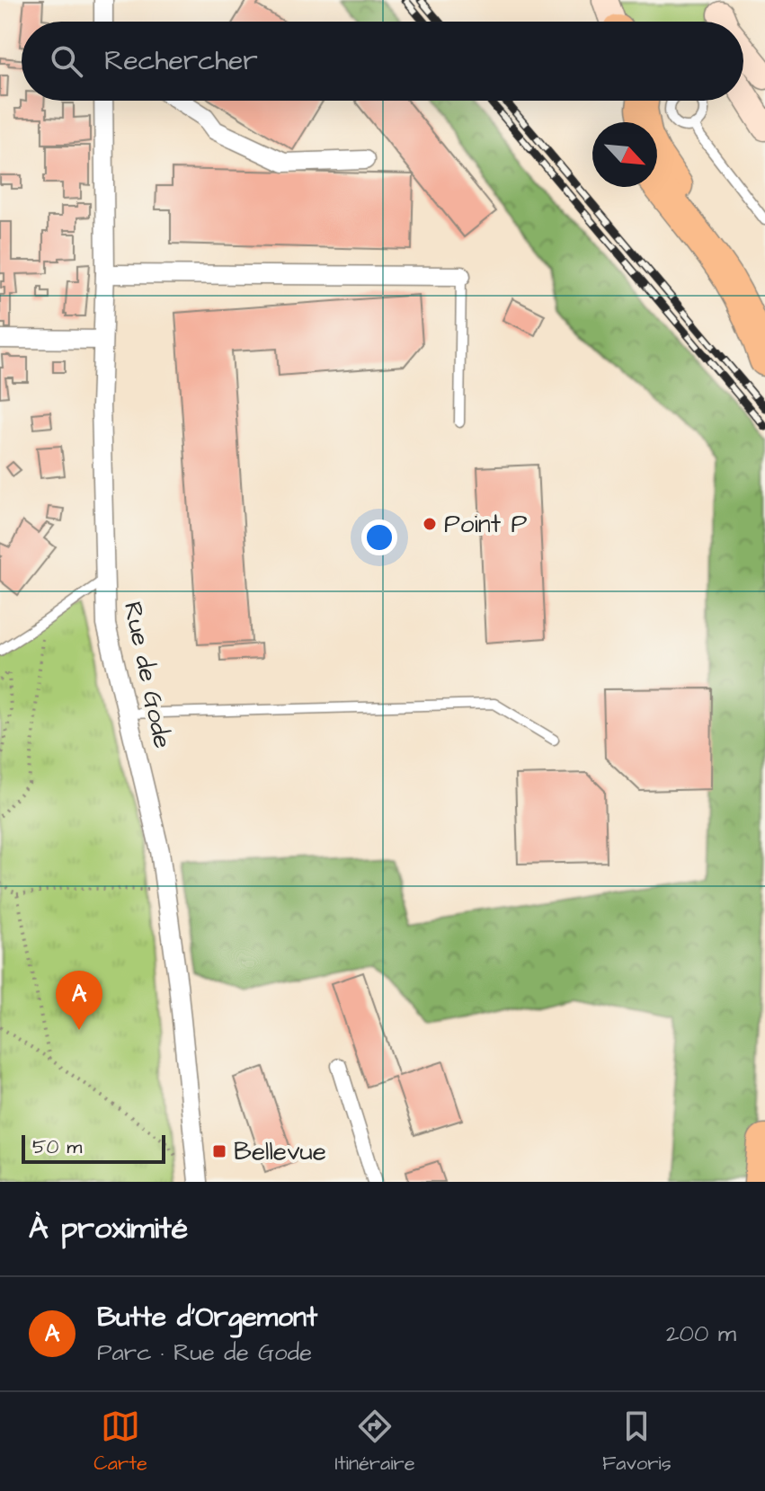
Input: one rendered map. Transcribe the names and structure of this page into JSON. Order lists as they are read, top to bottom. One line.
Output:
{"streets":{"street":["Rue de Gode"]},"places":{"other":["Point P"],"transit":["Bellevue"]},"scale_bar":"50 m","north":"bottom right","page":{"search":"Rechercher","pins":"A","scale":"50 m","heading":"À proximité","list":[{"mark":"A","name":"Butte d'Orgemont","note":"Parc · Rue de Gode","value":"200 m"}],"nav":["Carte","Itinéraire","Favoris"]}}
